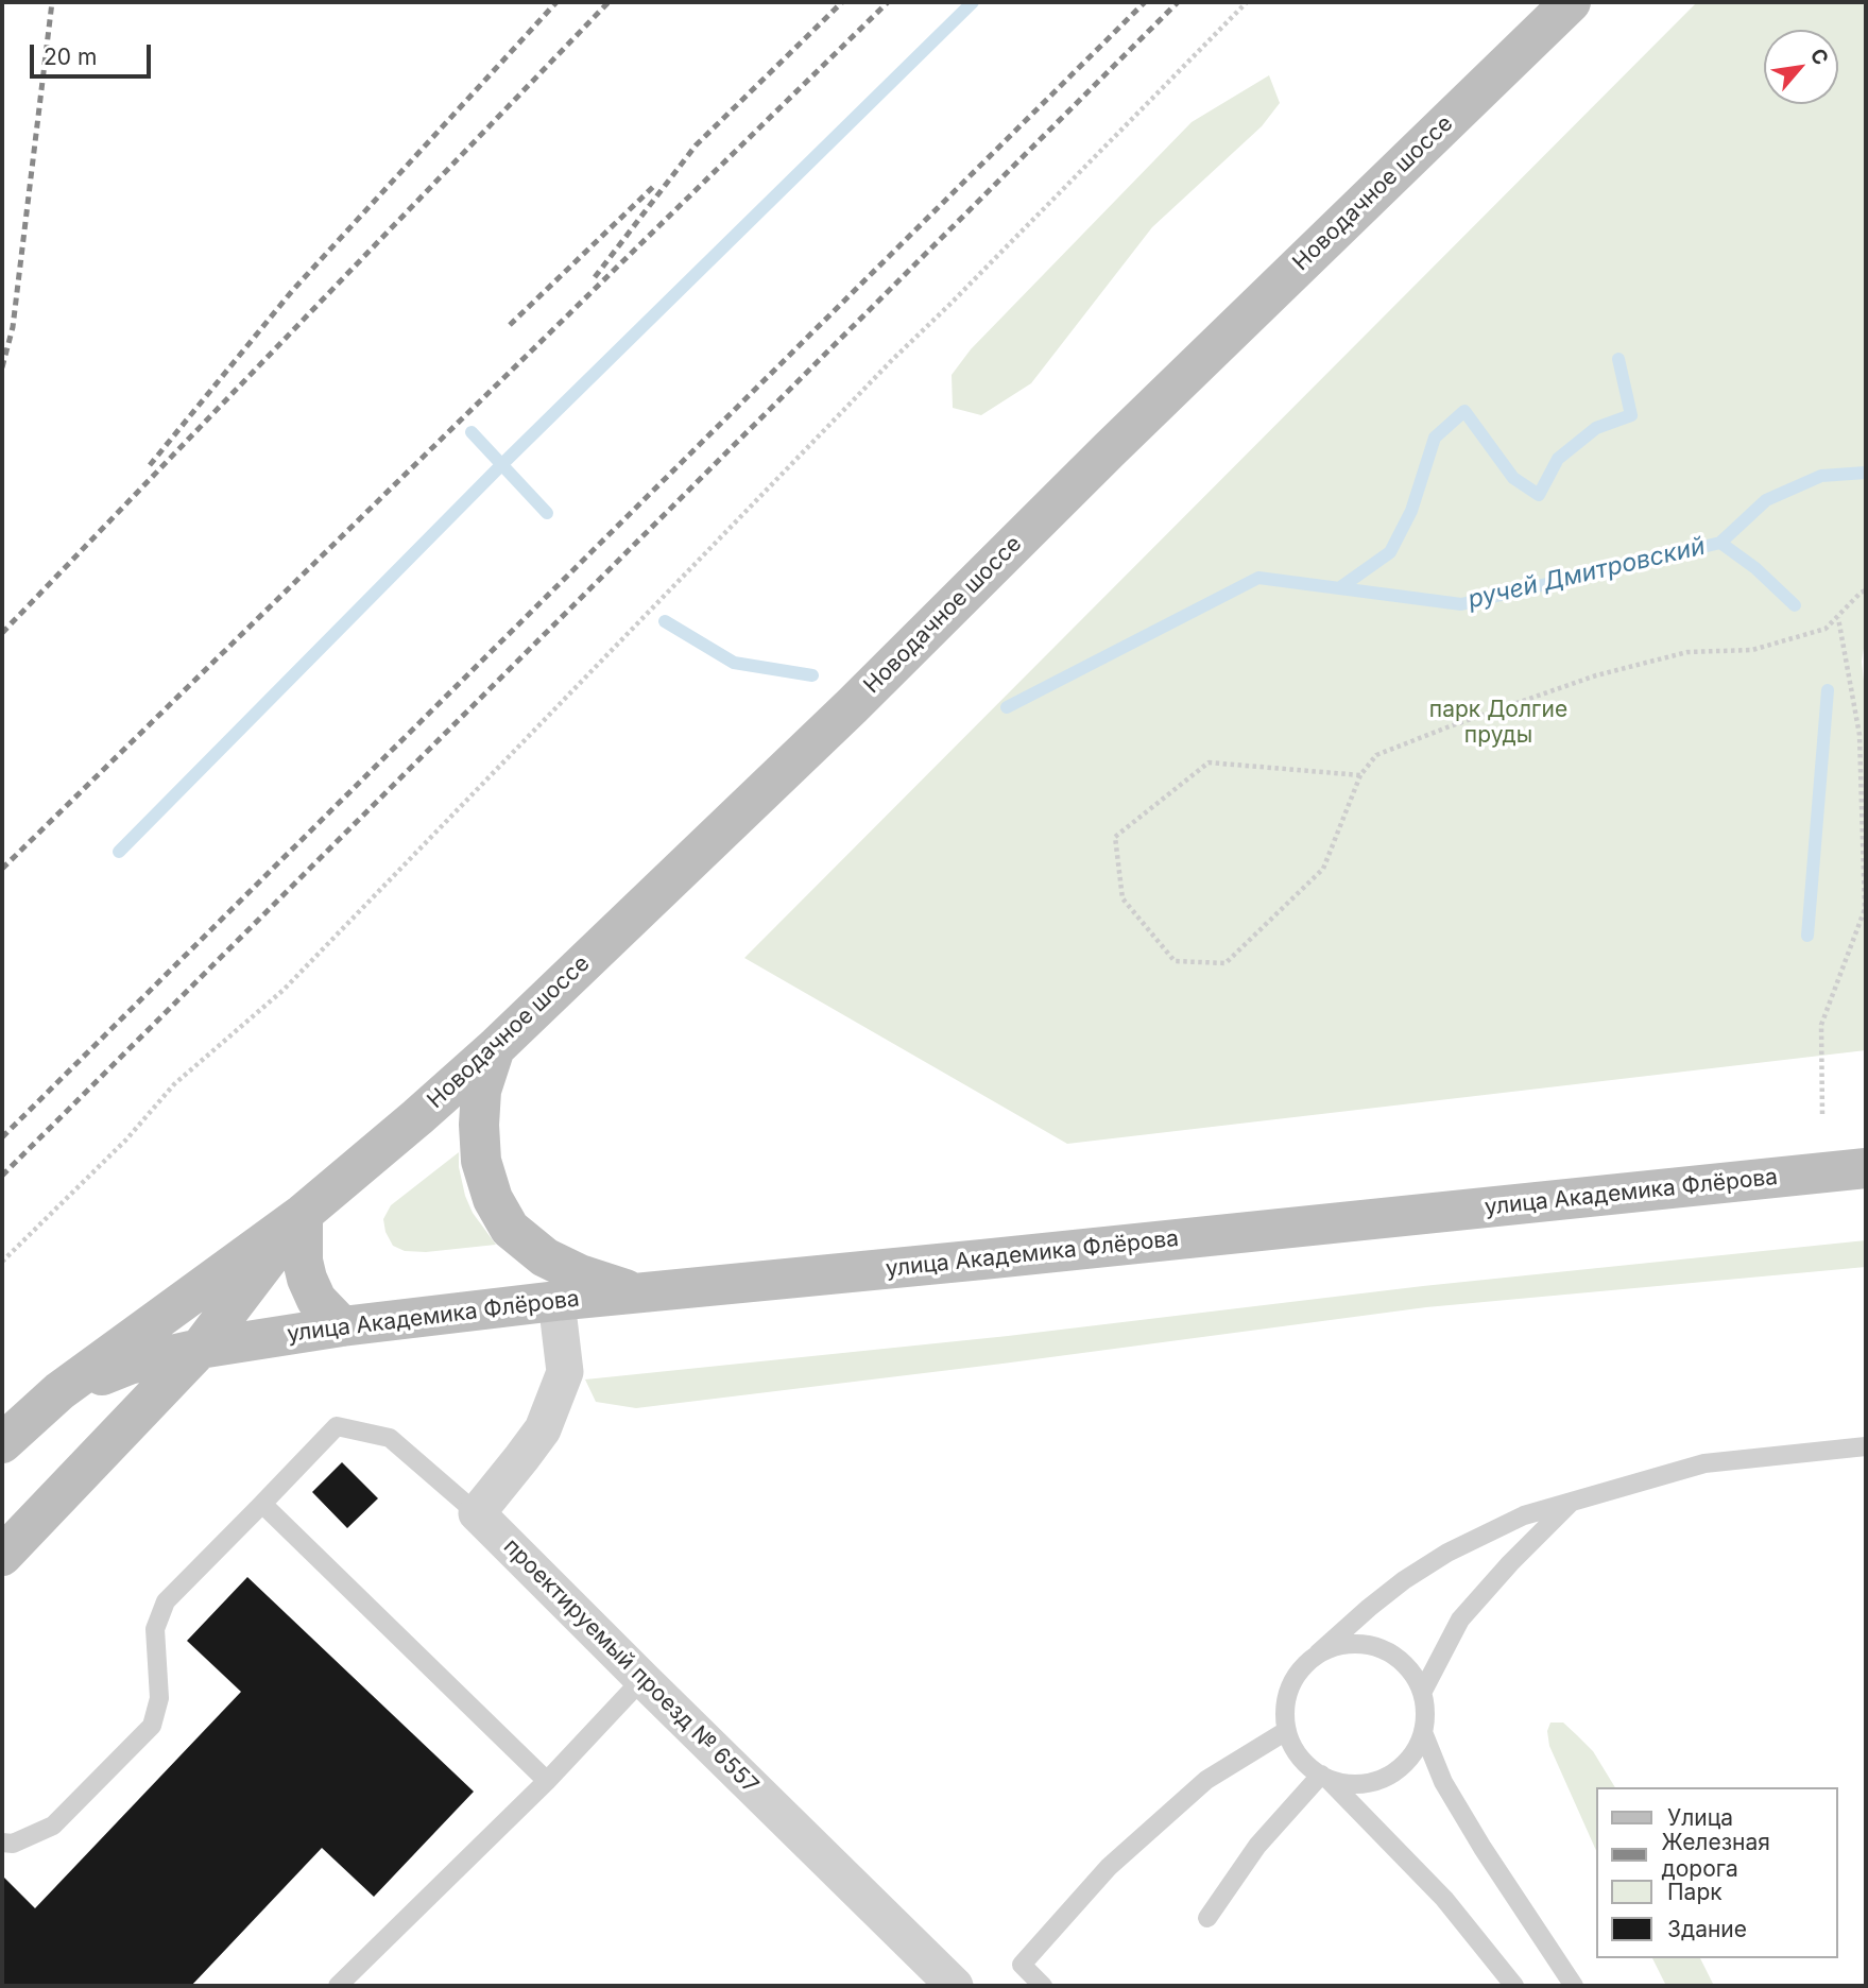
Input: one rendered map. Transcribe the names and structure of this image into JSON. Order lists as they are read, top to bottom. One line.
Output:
{"streets":{"street":["Новодачное шоссе","улица Академика Флёрова","проектируемый проезд № 6557"]},"crossings":[["Новодачное шоссе","улица Академика Флёрова"]],"water":["ручей Дмитровский"],"parks":["парк Долгие пруды"],"legend":["Улица","Железная дорога","Парк","Здание"],"scale_bar":"20 m","north":"top right"}
